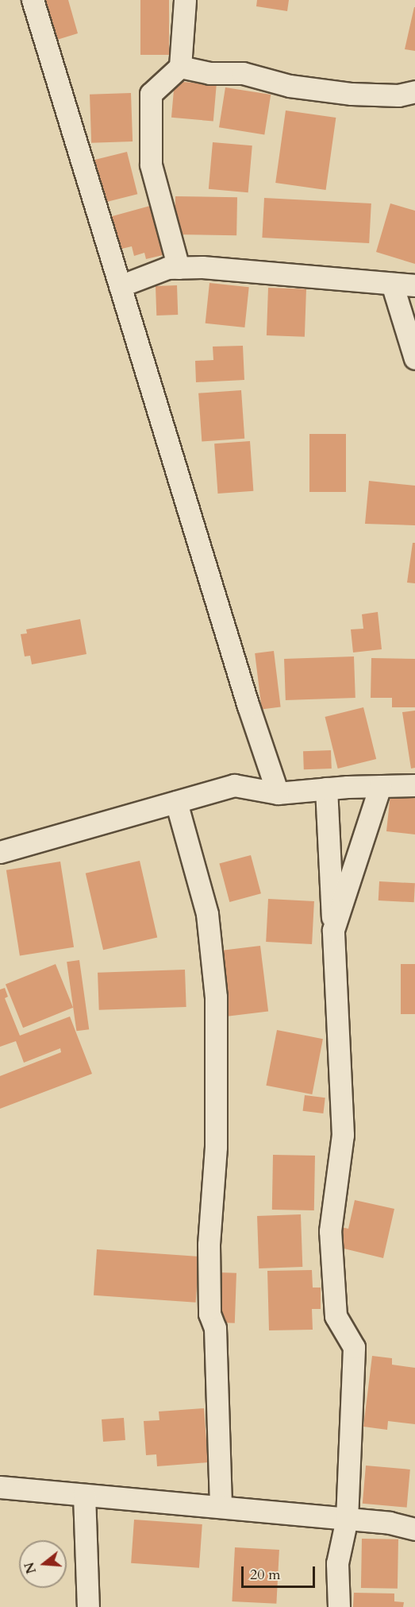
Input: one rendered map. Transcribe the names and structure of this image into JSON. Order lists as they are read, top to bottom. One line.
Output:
{"scale_bar":"20 m","north":"left"}
